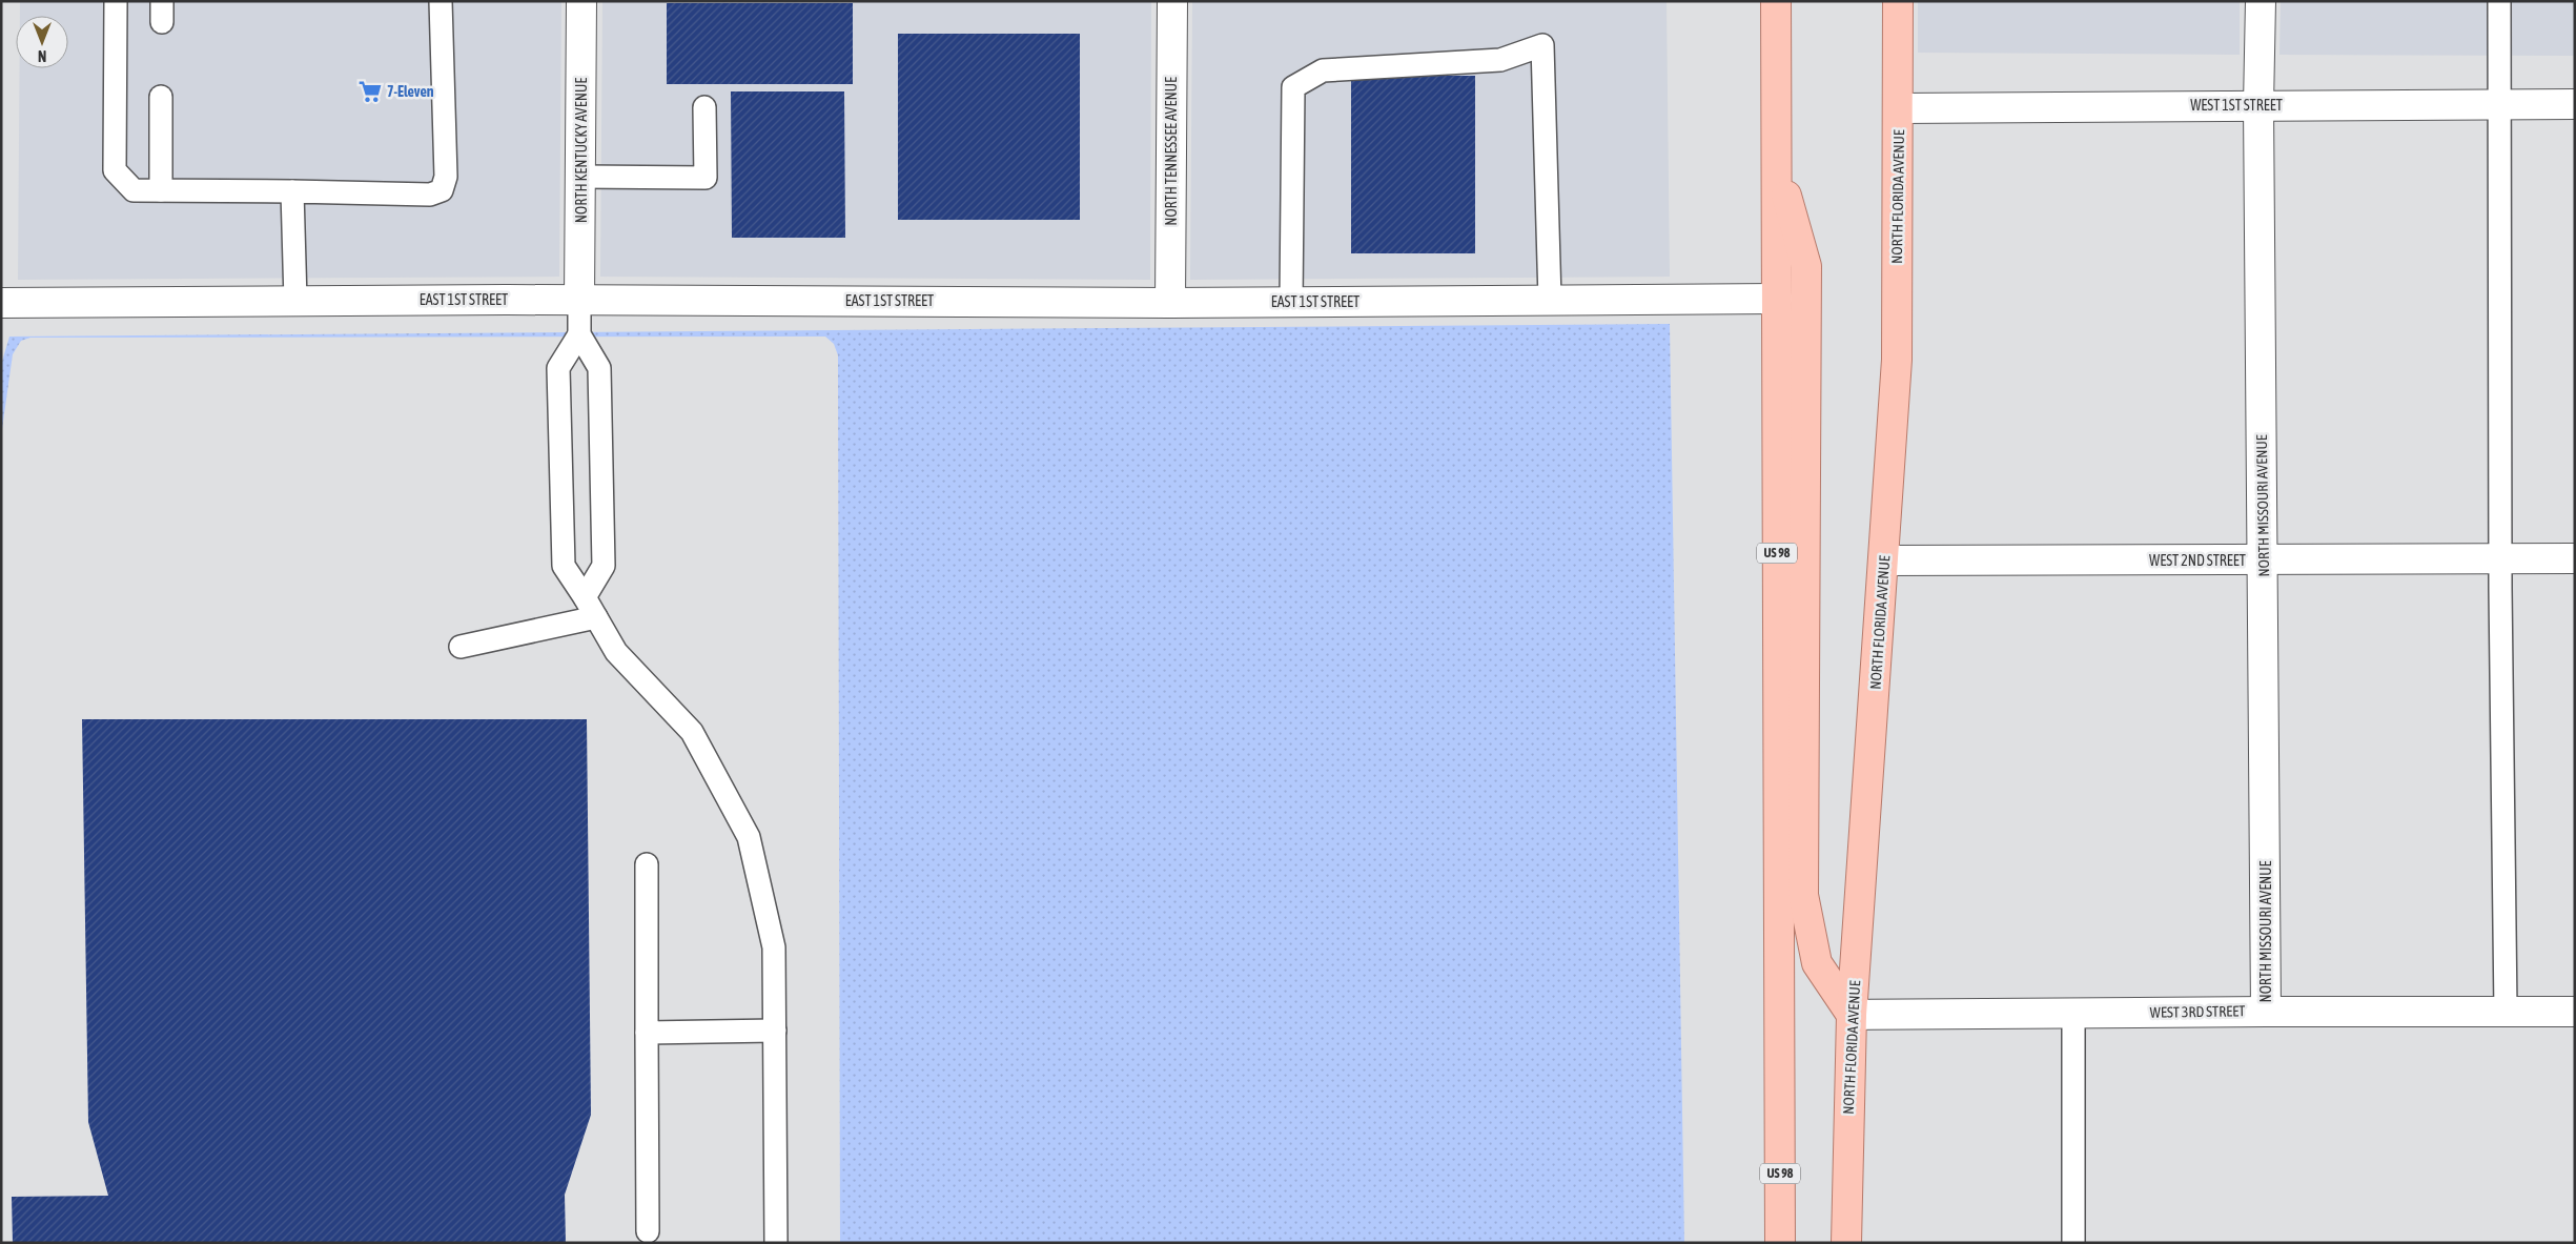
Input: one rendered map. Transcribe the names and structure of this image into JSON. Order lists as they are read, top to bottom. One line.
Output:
{"streets":{"main road":["NORTH FLORIDA AVENUE","US 98"],"street":["WEST 1ST STREET","NORTH KENTUCKY AVENUE","NORTH TENNESSEE AVENUE","EAST 1ST STREET","NORTH MISSOURI AVENUE","WEST 2ND STREET","WEST 3RD STREET"]},"crossings":[["WEST 1ST STREET","NORTH FLORIDA AVENUE"],["WEST 1ST STREET","NORTH MISSOURI AVENUE"],["NORTH KENTUCKY AVENUE","EAST 1ST STREET"],["NORTH TENNESSEE AVENUE","EAST 1ST STREET"],["NORTH FLORIDA AVENUE","WEST 2ND STREET"],["NORTH FLORIDA AVENUE","WEST 3RD STREET"],["EAST 1ST STREET","US 98"],["NORTH MISSOURI AVENUE","WEST 2ND STREET"],["NORTH MISSOURI AVENUE","WEST 3RD STREET"]],"places":{"supermarket":["7-Eleven"]},"north":"bottom"}
